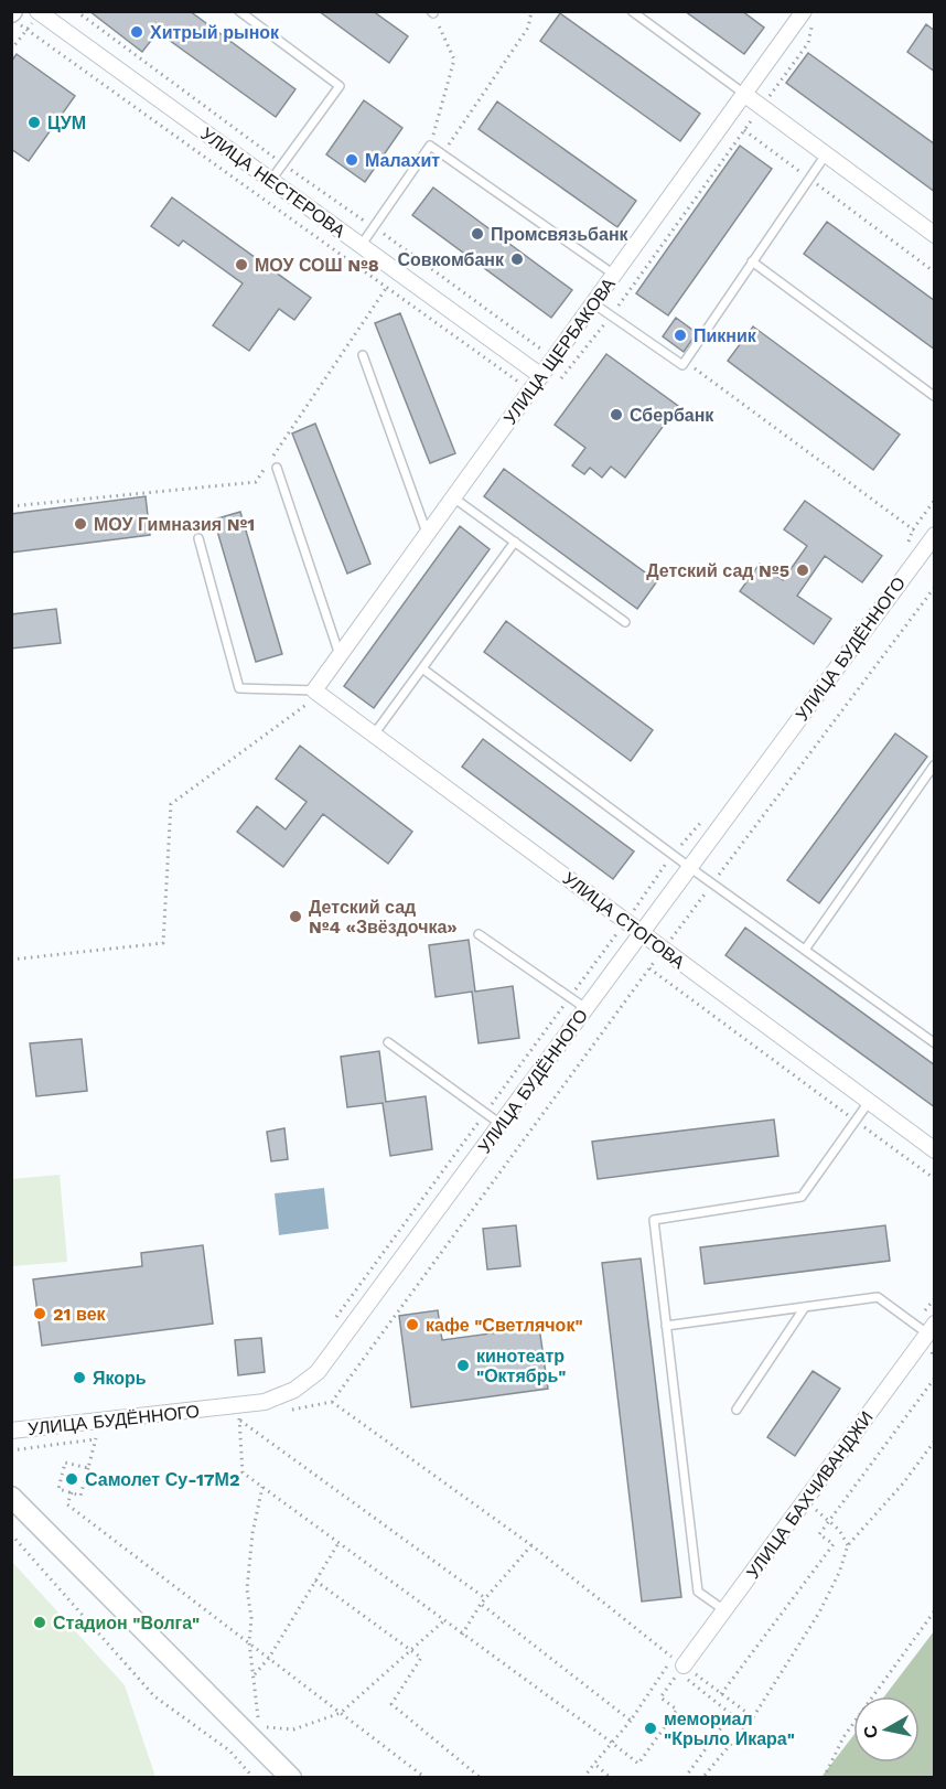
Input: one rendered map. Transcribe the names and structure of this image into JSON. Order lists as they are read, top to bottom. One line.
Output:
{"streets":{"street":["УЛИЦА НЕСТЕРОВА","УЛИЦА ЩЕРБАКОВА","УЛИЦА БУДЁННОГО","УЛИЦА СТОГОВА","УЛИЦА БАХЧИВАНДЖИ"]},"crossings":[["УЛИЦА НЕСТЕРОВА","УЛИЦА ЩЕРБАКОВА"],["УЛИЦА ЩЕРБАКОВА","УЛИЦА СТОГОВА"],["УЛИЦА БУДЁННОГО","УЛИЦА СТОГОВА"]],"places":["Хитрый рынок","ЦУМ","Малахит","Промсвязьбанк","Совкомбанк","МОУ СОШ №8","Пикник","Сбербанк","МОУ Гимназия №1","Детский сад №5","Детский сад №4 «Звёздочка»","21 век","кафе \"Светлячок\"","кинотеатр \"Октябрь\"","Якорь","Самолет Су-17М2","Стадион \"Волга\"","мемориал \"Крыло Икара\""],"north":"left"}
